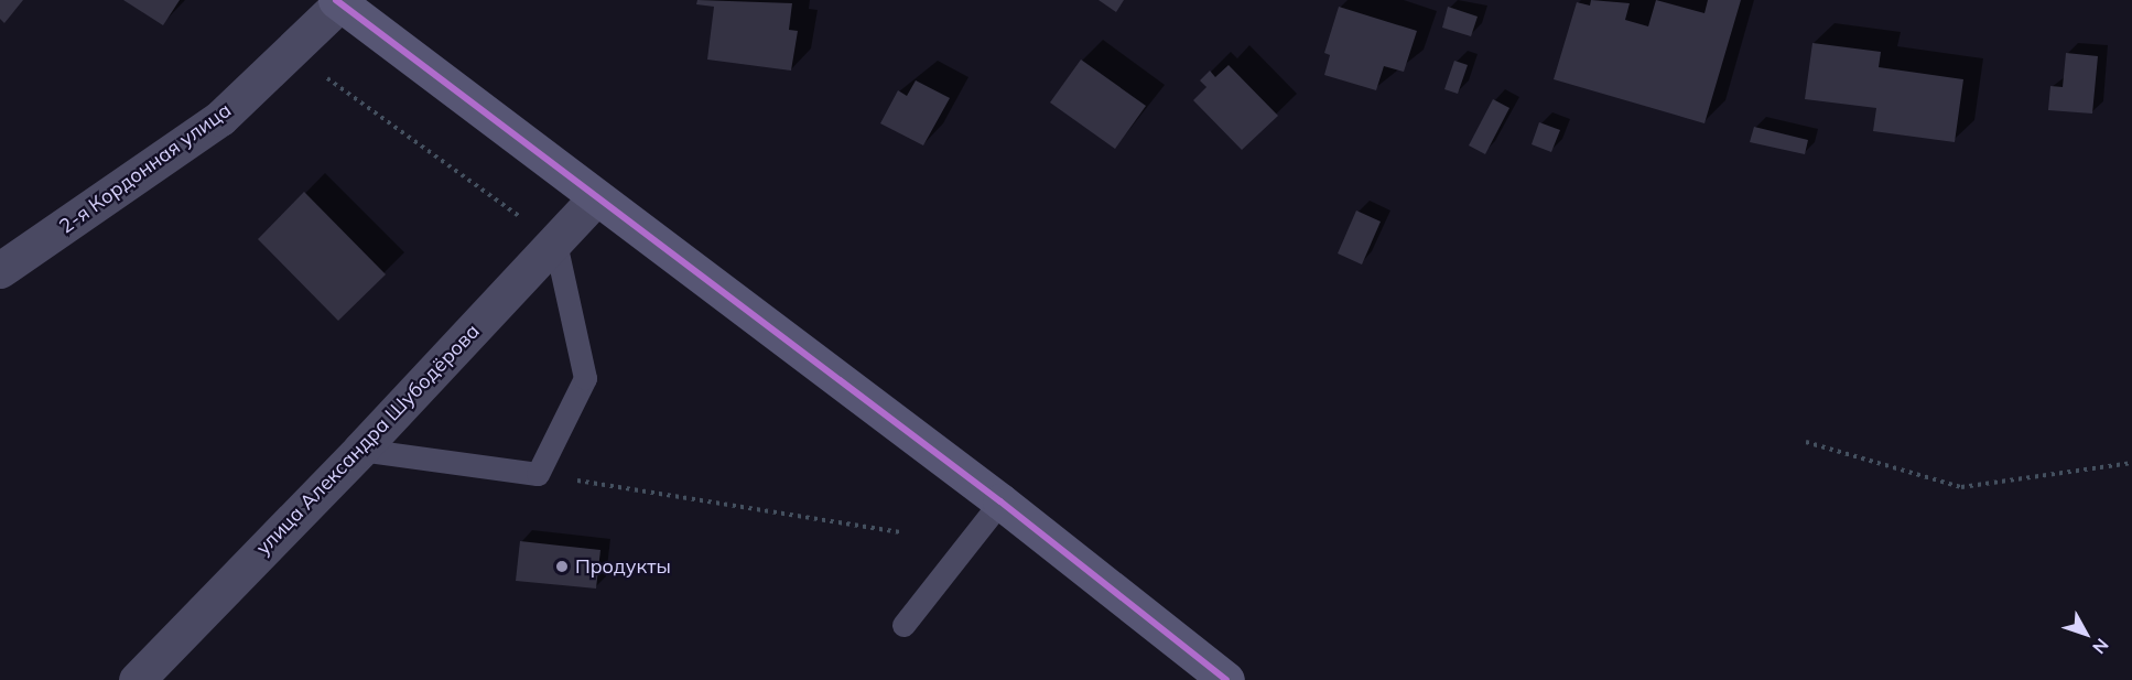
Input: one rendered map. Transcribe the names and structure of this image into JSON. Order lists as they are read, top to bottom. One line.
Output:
{"streets":{"street":["2-я Кордонная улица","улица Александра Шубодёрова"]},"places":["Пpoдукты"],"north":"bottom right"}
